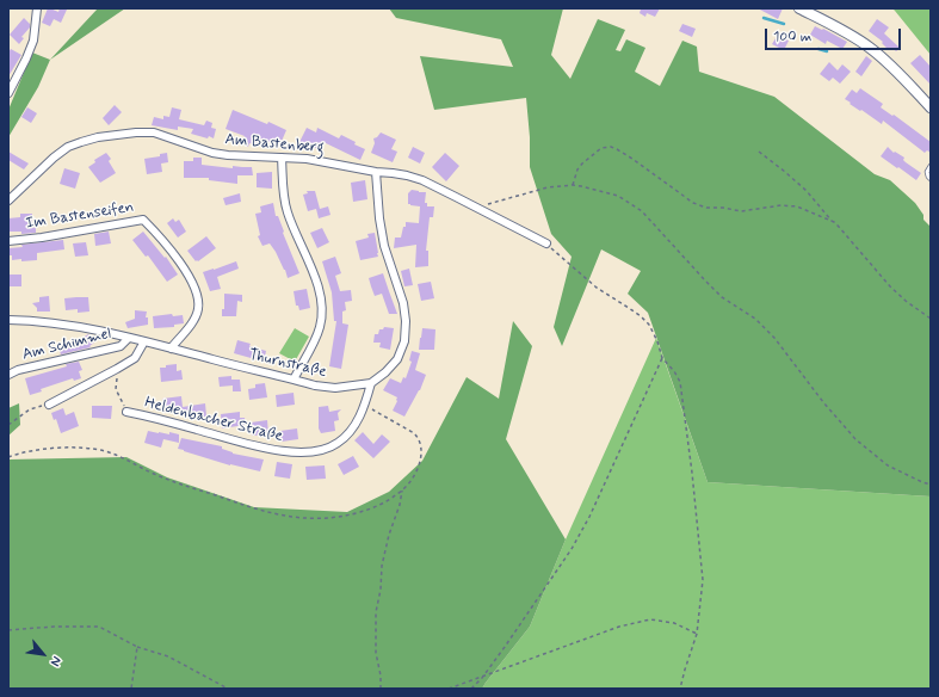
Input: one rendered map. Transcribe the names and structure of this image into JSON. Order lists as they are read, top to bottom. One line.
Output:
{"streets":{"street":["Am Bastenberg","Im Bastenseifen","Am Schimmel","Thurnstraße","Heldenbacher Straße"]},"crossings":[["Im Bastenseifen","Thurnstraße"],["Am Schimmel","Thurnstraße"],["Thurnstraße","Heldenbacher Straße"]],"scale_bar":"100 m","north":"bottom right"}
